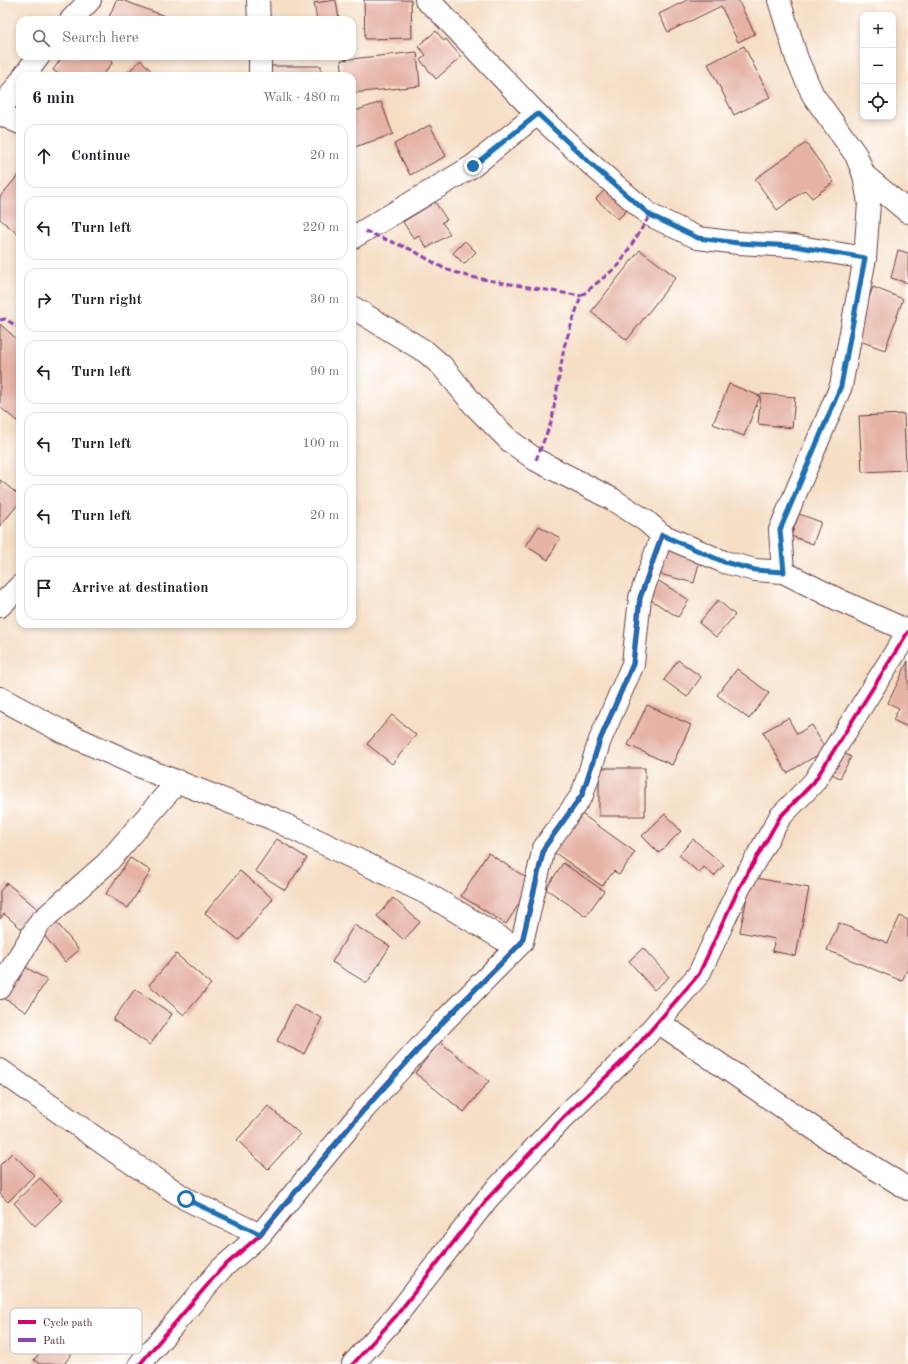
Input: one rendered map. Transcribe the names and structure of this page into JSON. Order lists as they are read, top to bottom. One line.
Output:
{"legend":["Cycle path","Path"],"page":{"map_buttons":["+","−"],"search":"Search here","heading":["6 min","Walk · 480 m"],"list":[["Continue","20 m"],["Turn left","220 m"],["Turn right","30 m"],["Turn left","90 m"],["Turn left","100 m"],["Turn left","20 m"],"Arrive at destination"]}}
